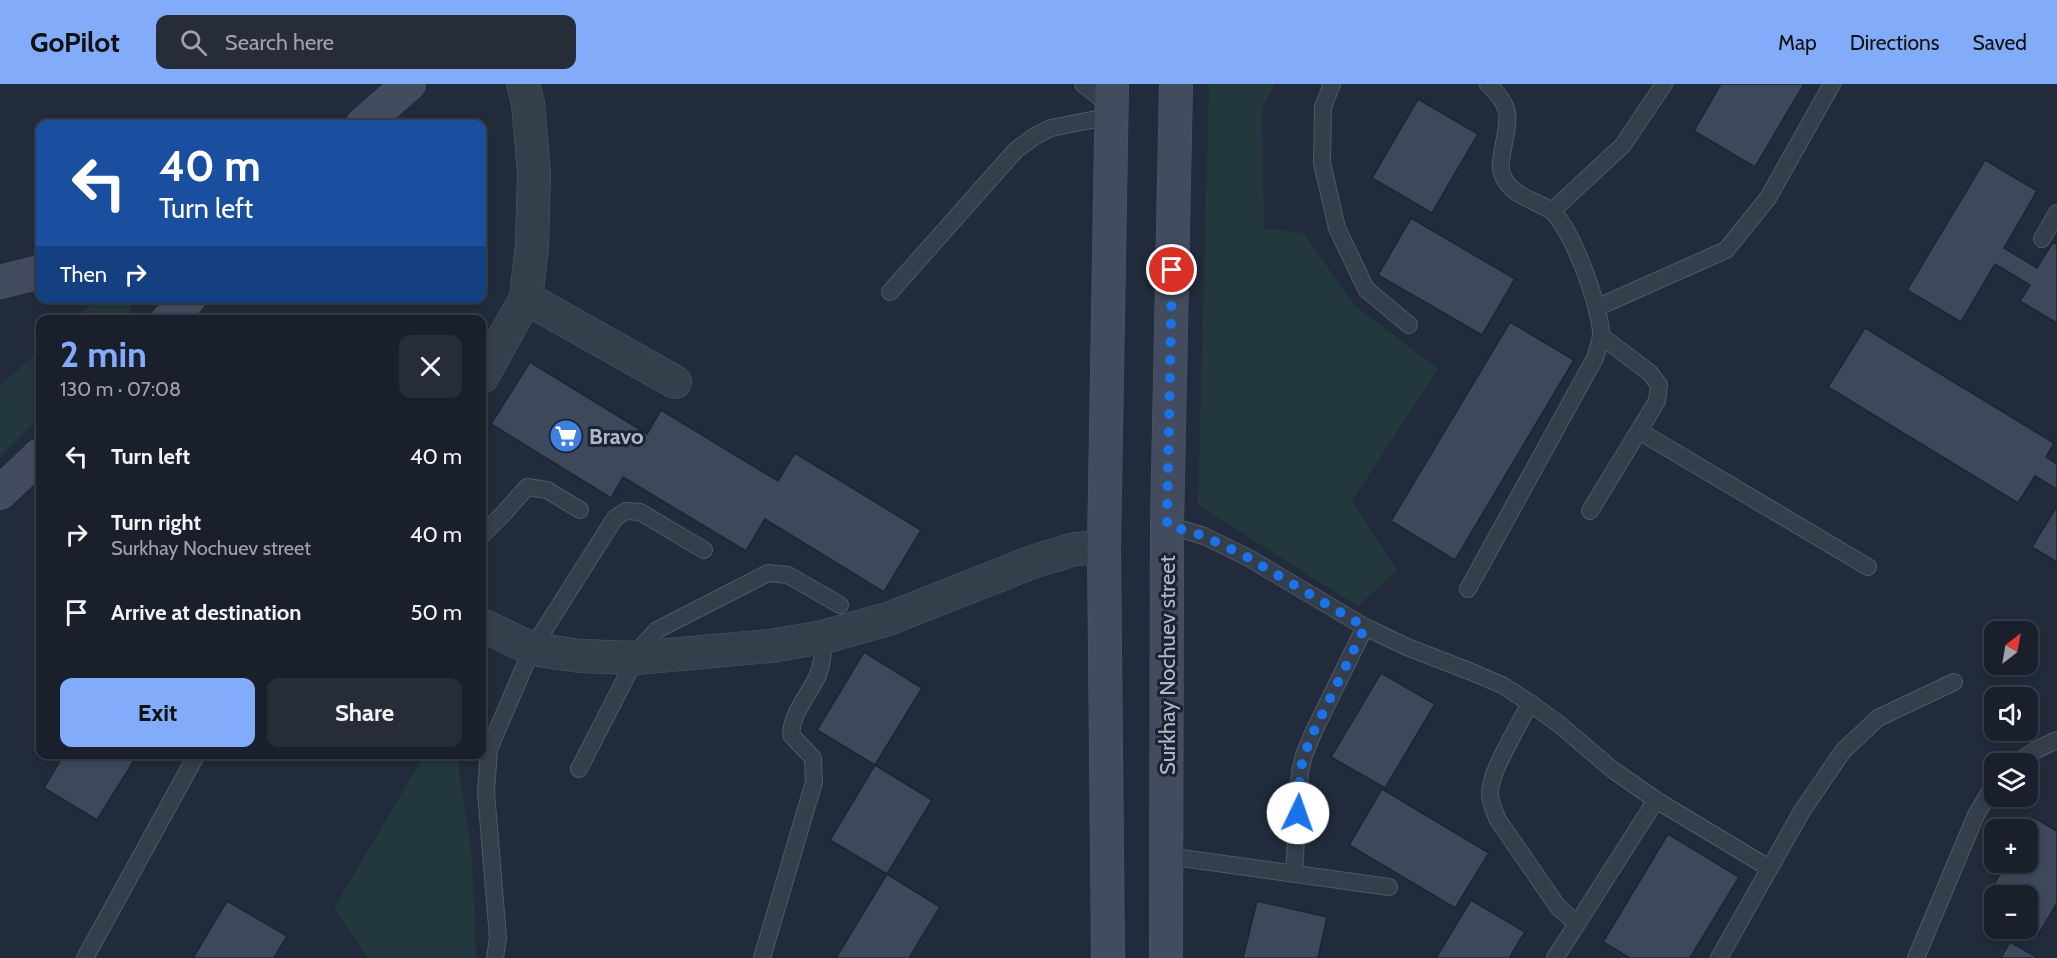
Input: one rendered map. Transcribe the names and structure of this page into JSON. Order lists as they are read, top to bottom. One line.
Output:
{"streets":{"street":["Surkhay Nochuev street"]},"places":{"supermarket":["Bravo"]},"north":"top right","page":{"header":"GoPilot","search":"Search here","nav":["Map","Directions","Saved"],"turn":["40 m","Turn left"],"then":"Then","heading":["2 min","130 m · 07:08"],"list":[{"name":"Turn left","value":"40 m"},{"name":"Turn right","note":"Surkhay Nochuev street","value":"40 m"},{"name":"Arrive at destination","value":"50 m"}],"map_buttons":["+","−"],"buttons":["Exit","Share"]}}
